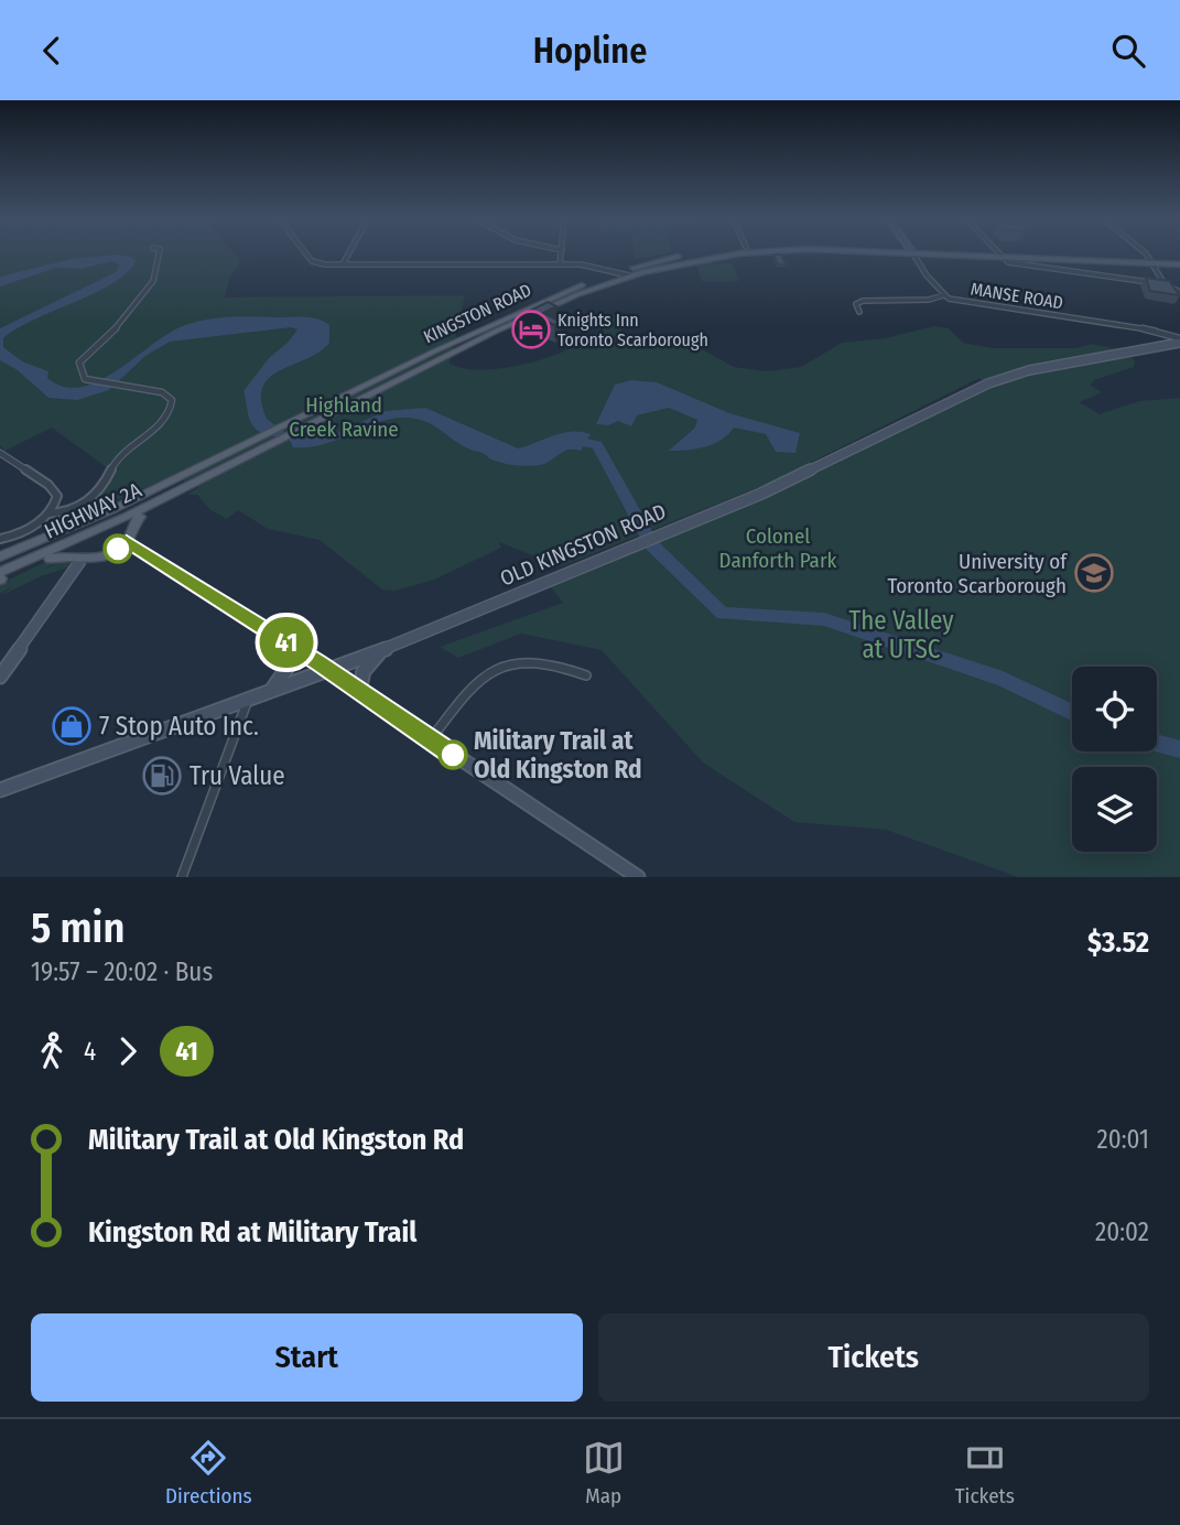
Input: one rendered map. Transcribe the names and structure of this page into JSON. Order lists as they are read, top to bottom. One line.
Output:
{"streets":{"main road":["KINGSTON ROAD","HIGHWAY 2A"],"street":["MANSE ROAD","OLD KINGSTON ROAD"]},"crossings":[["MANSE ROAD","OLD KINGSTON ROAD"],["KINGSTON ROAD","HIGHWAY 2A"]],"parks":["Highland Creek Ravine","Colonel Danforth Park","The Valley at UTSC"],"places":{"hotel":["Knights Inn Toronto Scarborough"],"school or university":["University of Toronto Scarborough"],"shop":["7 Stop Auto Inc."],"other":["Military Trail at Old Kingston Rd"],"fuel station":["Tru Value"]},"lines":["bus line 41"],"page":{"header":"Hopline","on_map":"41","heading":["5 min","19:57 – 20:02 · Bus","$3.52"],"legs":["4","41"],"list":[{"name":"Military Trail at Old Kingston Rd","value":"20:01"},{"name":"Kingston Rd at Military Trail","value":"20:02"}],"buttons":["Start","Tickets"],"tabs":["Directions","Map","Tickets"]}}
